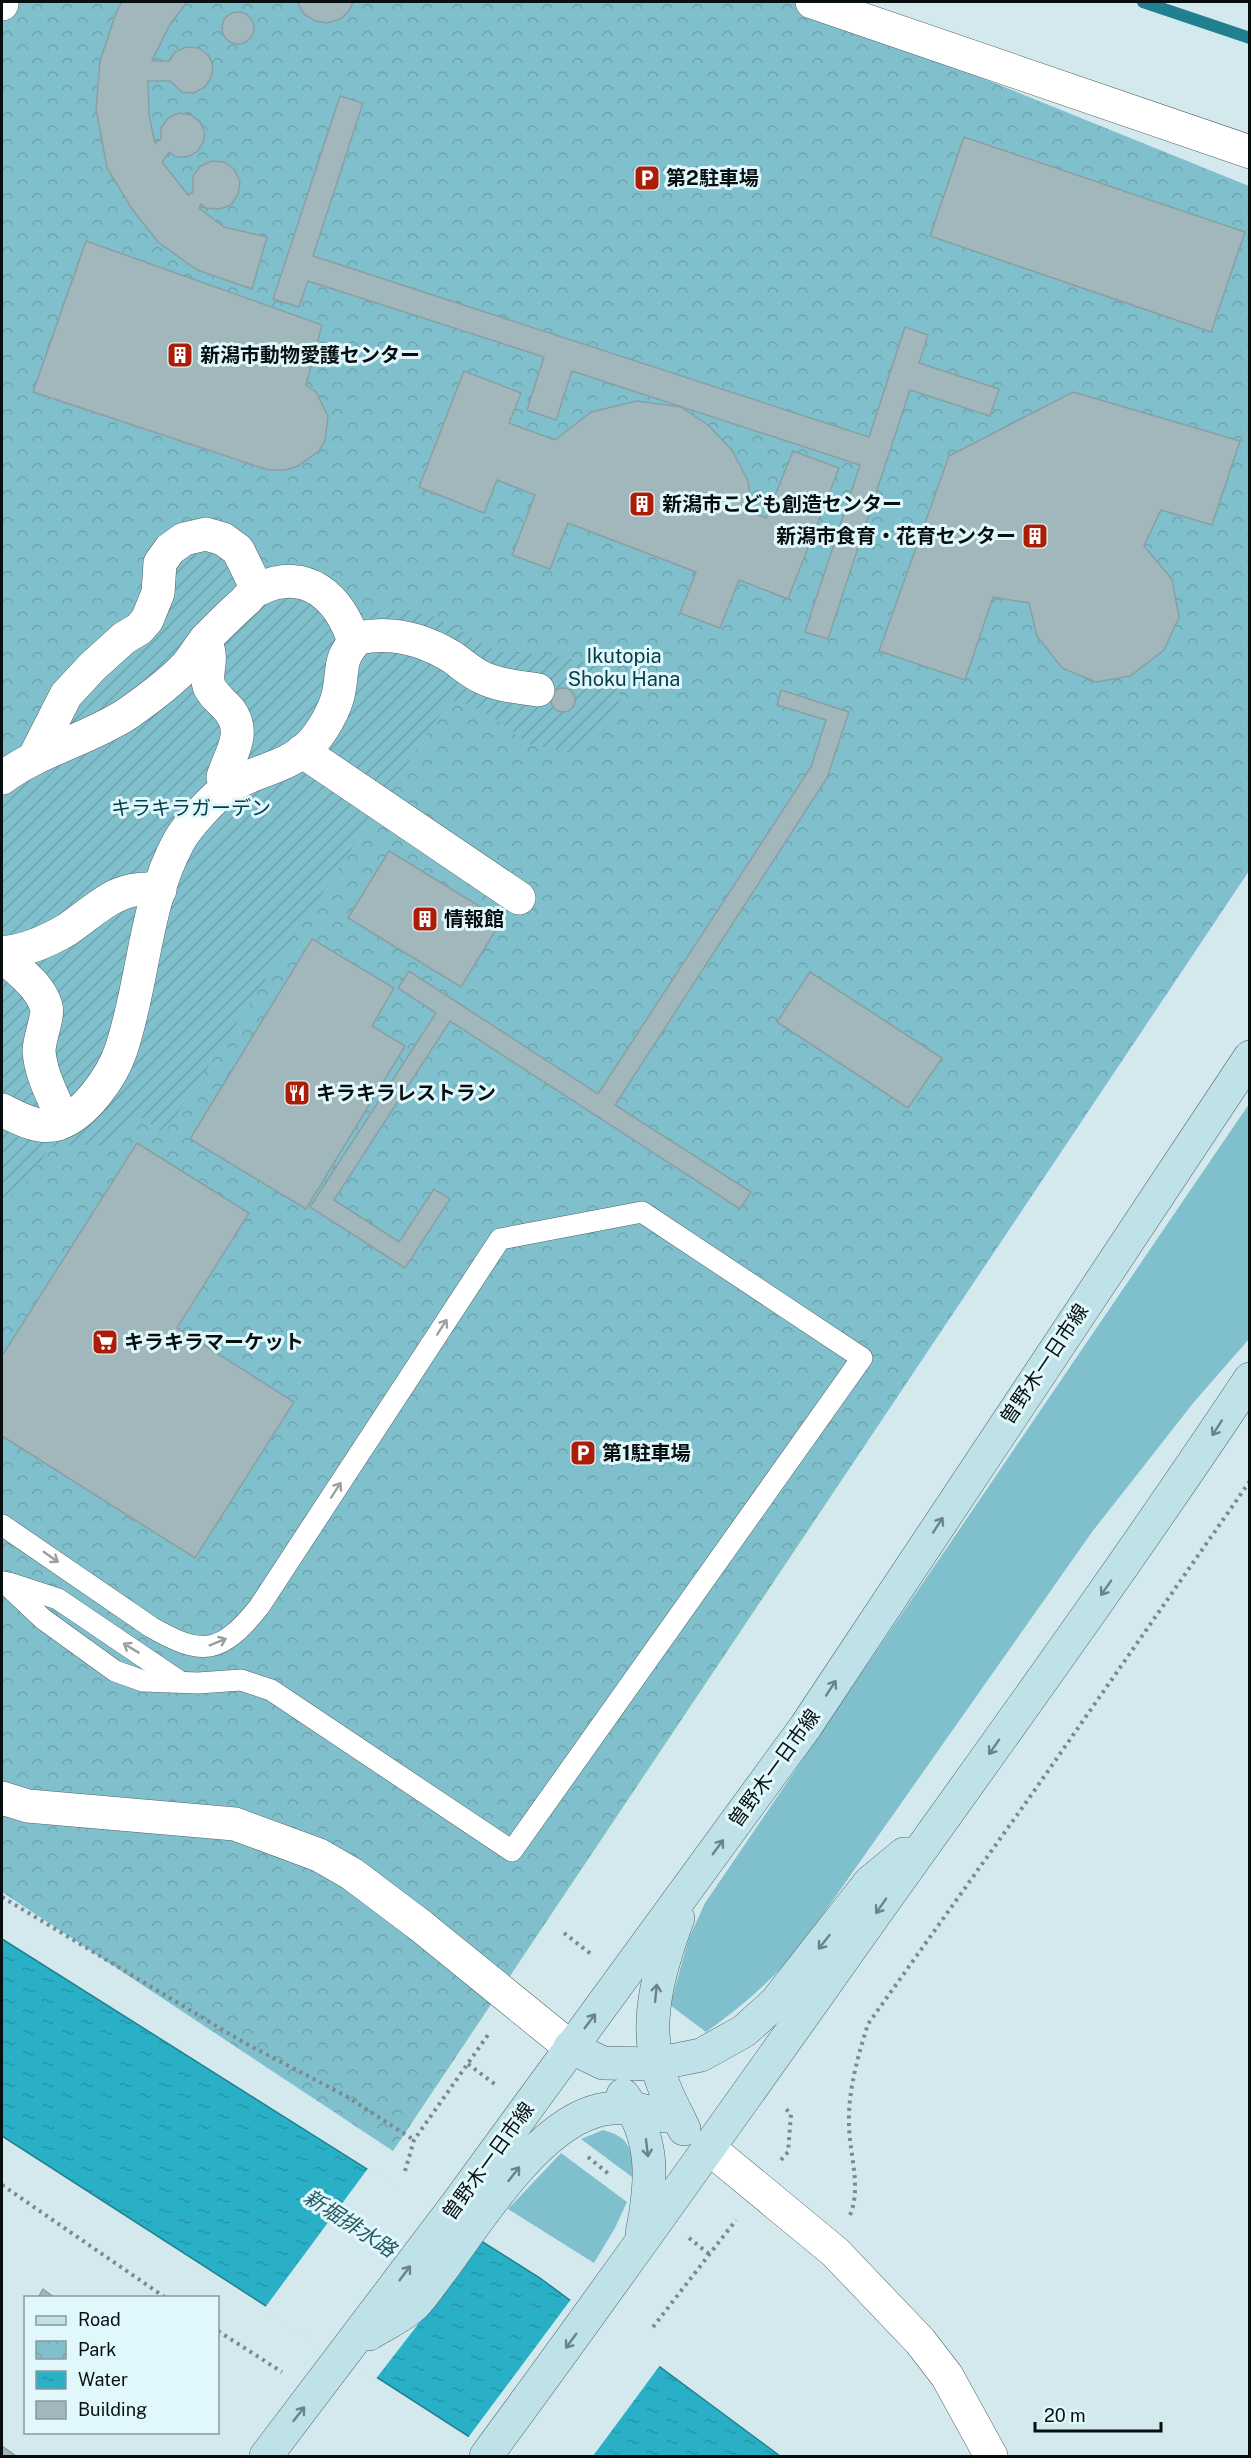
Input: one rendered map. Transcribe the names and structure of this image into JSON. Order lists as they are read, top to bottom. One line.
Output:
{"streets":{"main road":["曽野木一日市線"]},"water":["新堀排水路"],"parks":["Ikutopia Shoku Hana","キラキラガーデン"],"places":{"parking":["第2駐車場","第1駐車場"],"building":["新潟市動物愛護センター","新潟市こども創造センター","新潟市食育・花育センター","情報館"],"restaurant":["キラキラレストラン"],"supermarket":["キラキラマーケット"]},"legend":["Road","Park","Water","Building"],"scale_bar":"20 m"}
